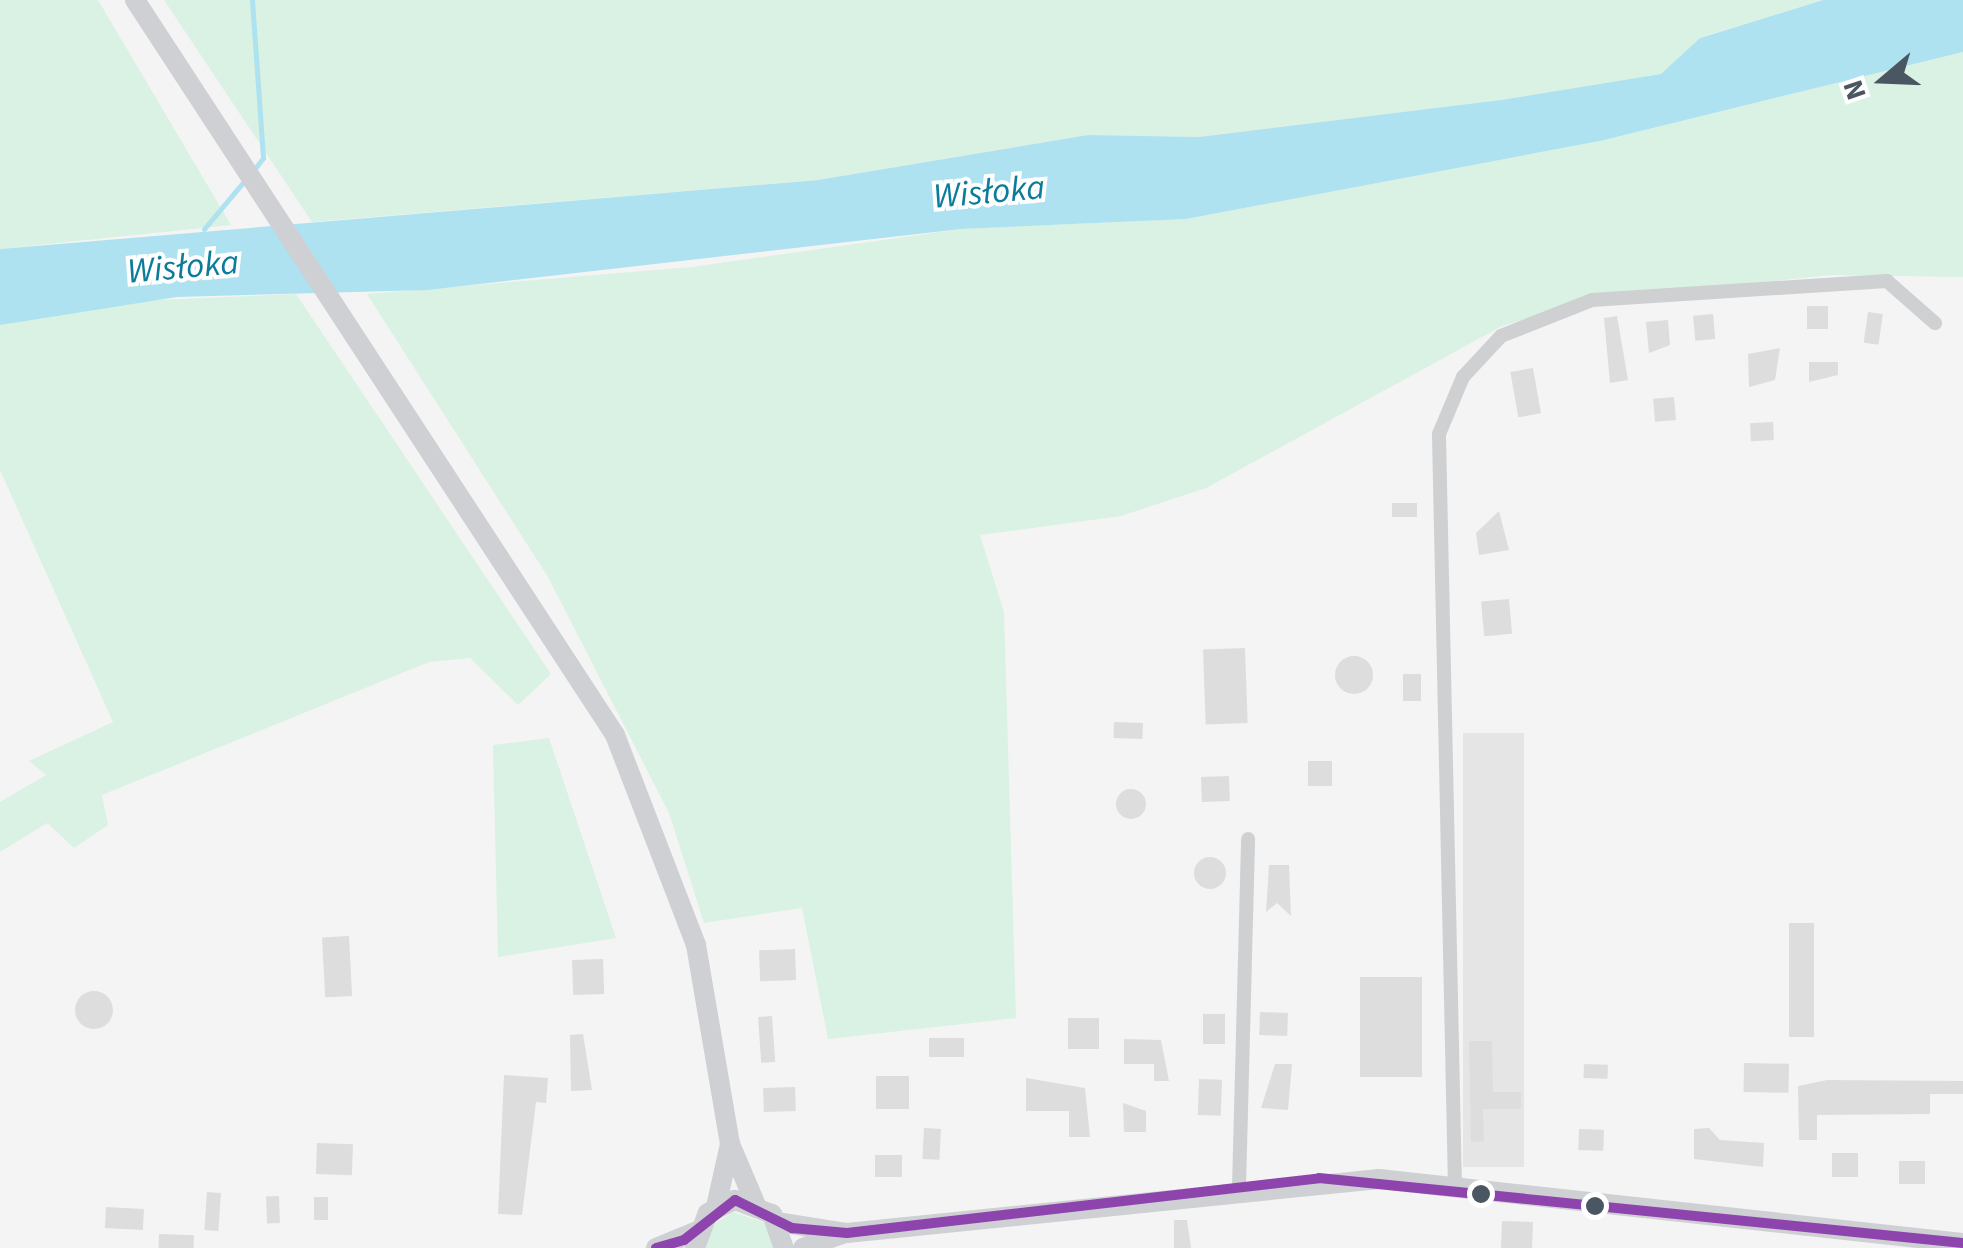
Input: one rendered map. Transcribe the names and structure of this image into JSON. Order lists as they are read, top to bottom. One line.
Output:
{"water":["Wisłoka"],"north":"left"}
